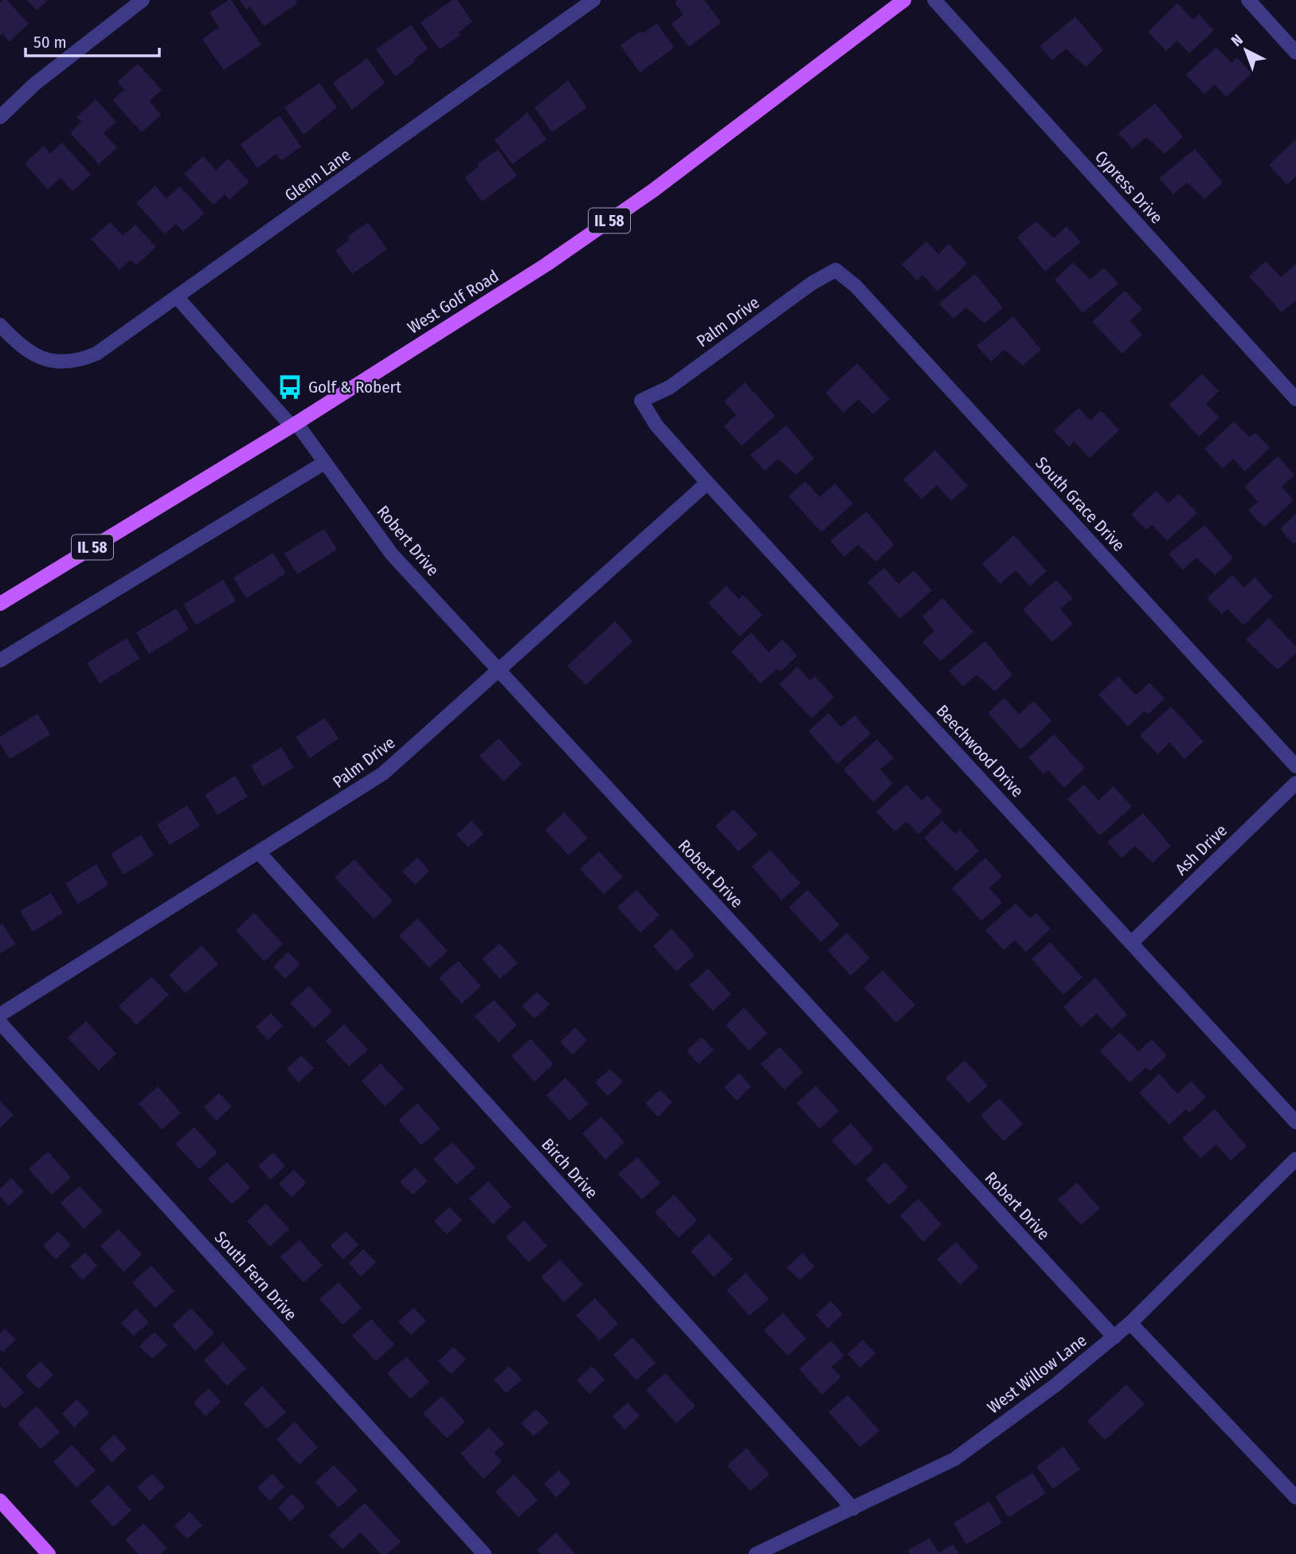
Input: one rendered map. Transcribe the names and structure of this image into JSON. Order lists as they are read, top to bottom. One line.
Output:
{"streets":{"main road":["IL 58","West Golf Road"],"street":["Glenn Lane","Cypress Drive","Palm Drive","South Grace Drive","Robert Drive","Beechwood Drive","Ash Drive","Birch Drive","South Fern Drive","West Willow Lane"]},"crossings":[["Glenn Lane","Robert Drive"],["West Golf Road","Robert Drive"],["Palm Drive","South Grace Drive"],["Palm Drive","Robert Drive"],["Palm Drive","Beechwood Drive"],["Palm Drive","Birch Drive"],["Robert Drive","West Willow Lane"],["Beechwood Drive","Ash Drive"],["Birch Drive","West Willow Lane"]],"places":{"bus stop":["Golf & Robert"]},"scale_bar":"50 m","north":"top left"}
